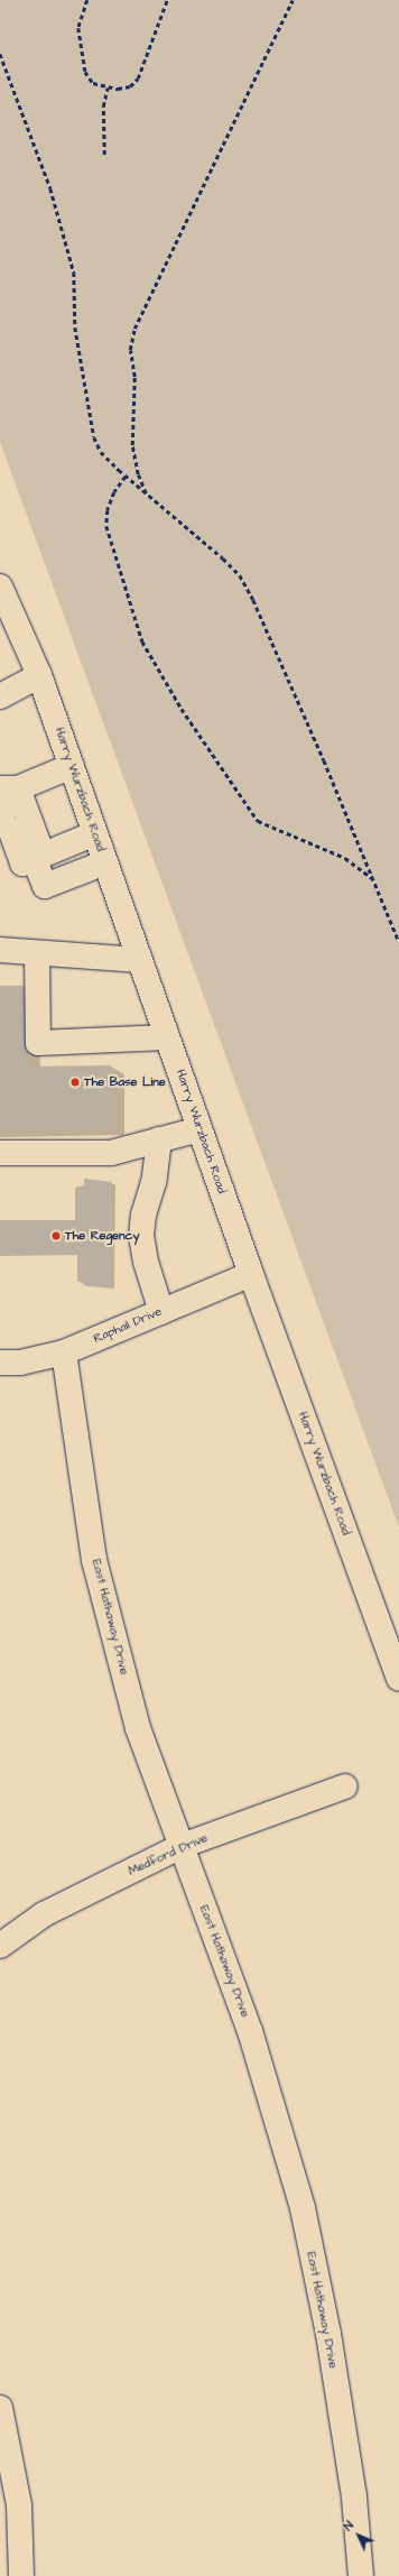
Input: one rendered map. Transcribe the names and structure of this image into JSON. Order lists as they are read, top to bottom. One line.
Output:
{"streets":{"street":["Harry Wurzbach Road","Raphail Drive","East Hathaway Drive","Medford Drive"]},"crossings":[["Harry Wurzbach Road","Raphail Drive"],["Raphail Drive","East Hathaway Drive"],["East Hathaway Drive","Medford Drive"]],"places":["The Base Line","The Regency"],"north":"top left"}
